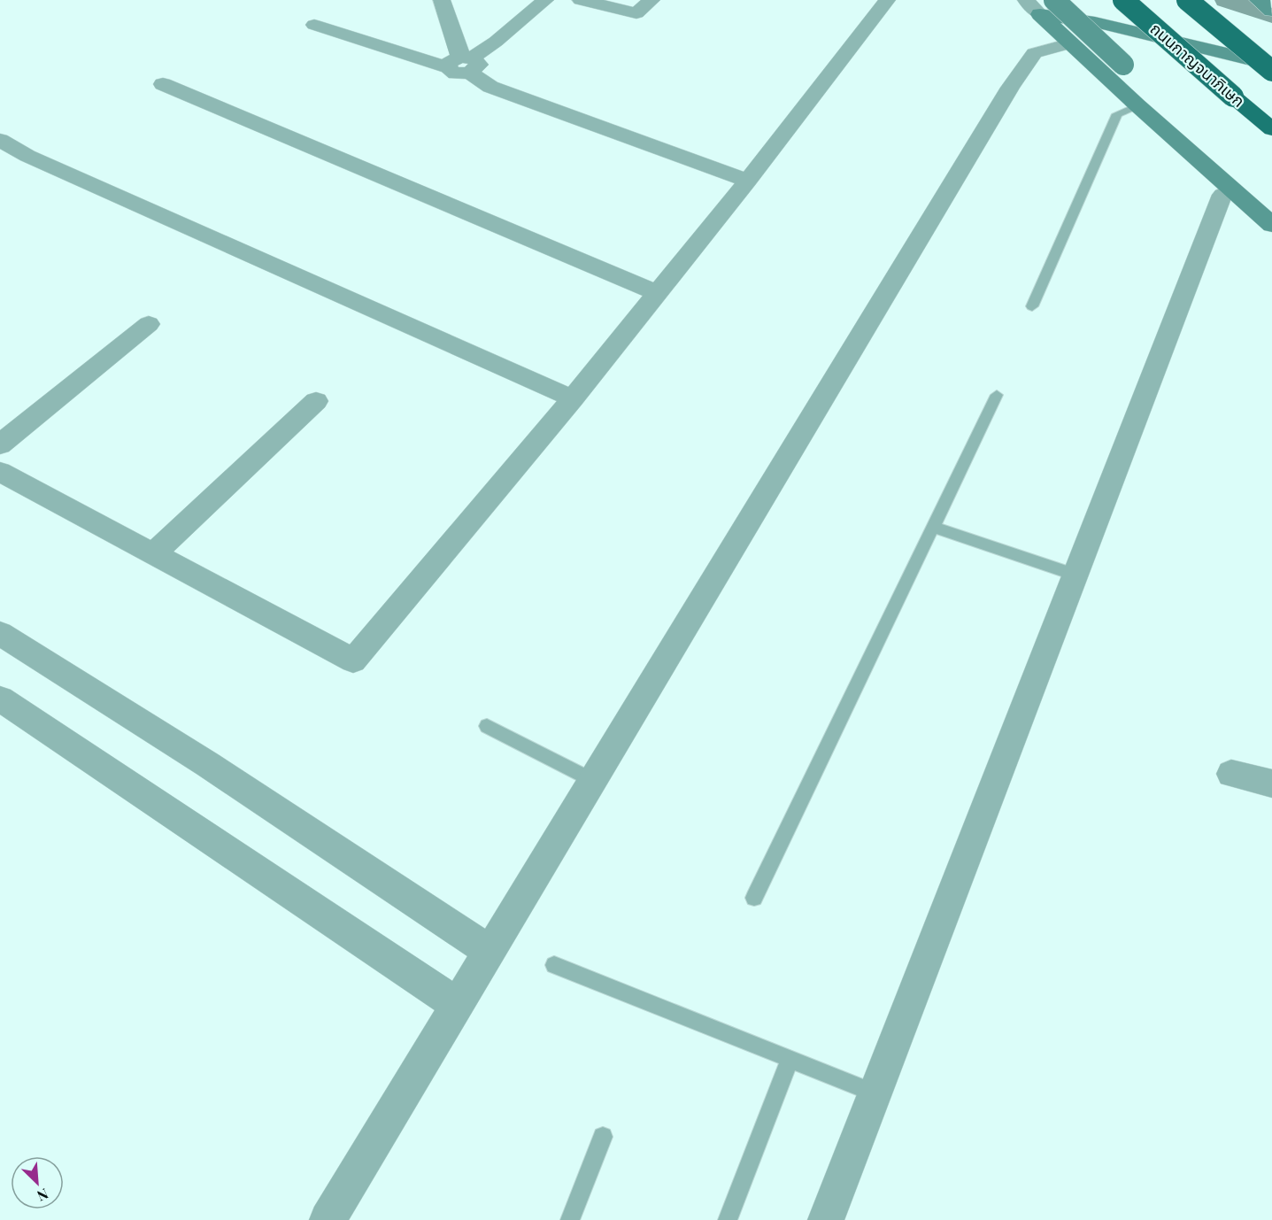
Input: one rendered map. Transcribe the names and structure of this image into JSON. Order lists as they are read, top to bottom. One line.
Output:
{"streets":{"highway":["ถนนกาญจนาภิเษก"]},"north":"bottom right"}
